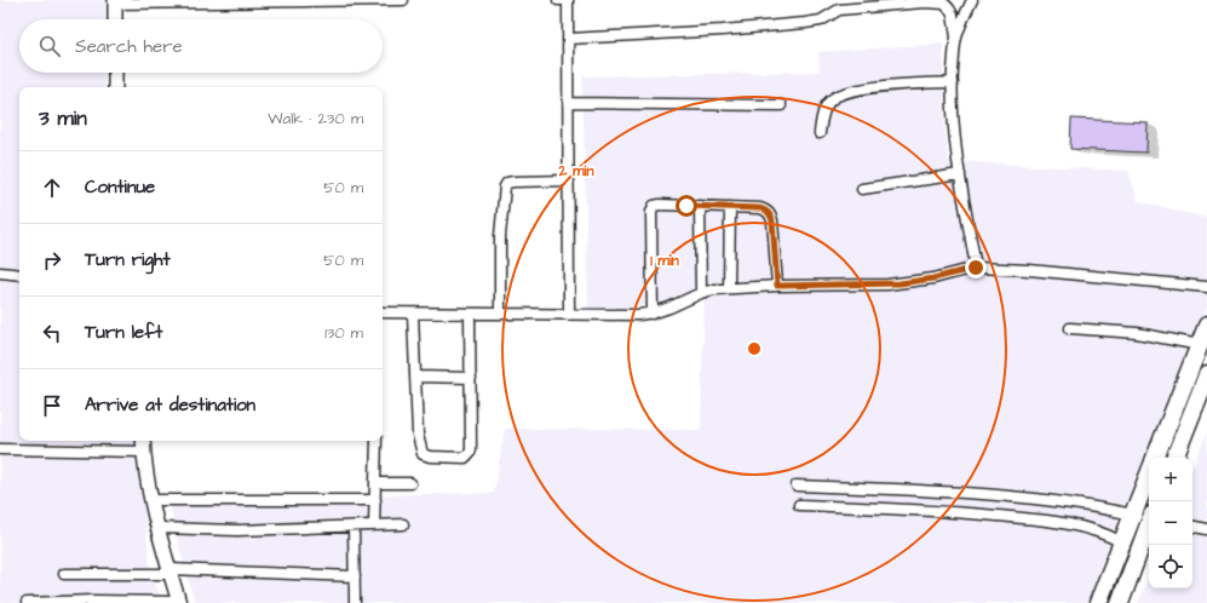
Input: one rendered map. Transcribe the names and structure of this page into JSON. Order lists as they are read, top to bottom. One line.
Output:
{"page":{"search":"Search here","heading":["3 min","Walk · 230 m"],"list":[["Continue","50 m"],["Turn right","50 m"],["Turn left","130 m"],"Arrive at destination"],"map_buttons":["+","−"]},"rings":["2 min","1 min"]}
